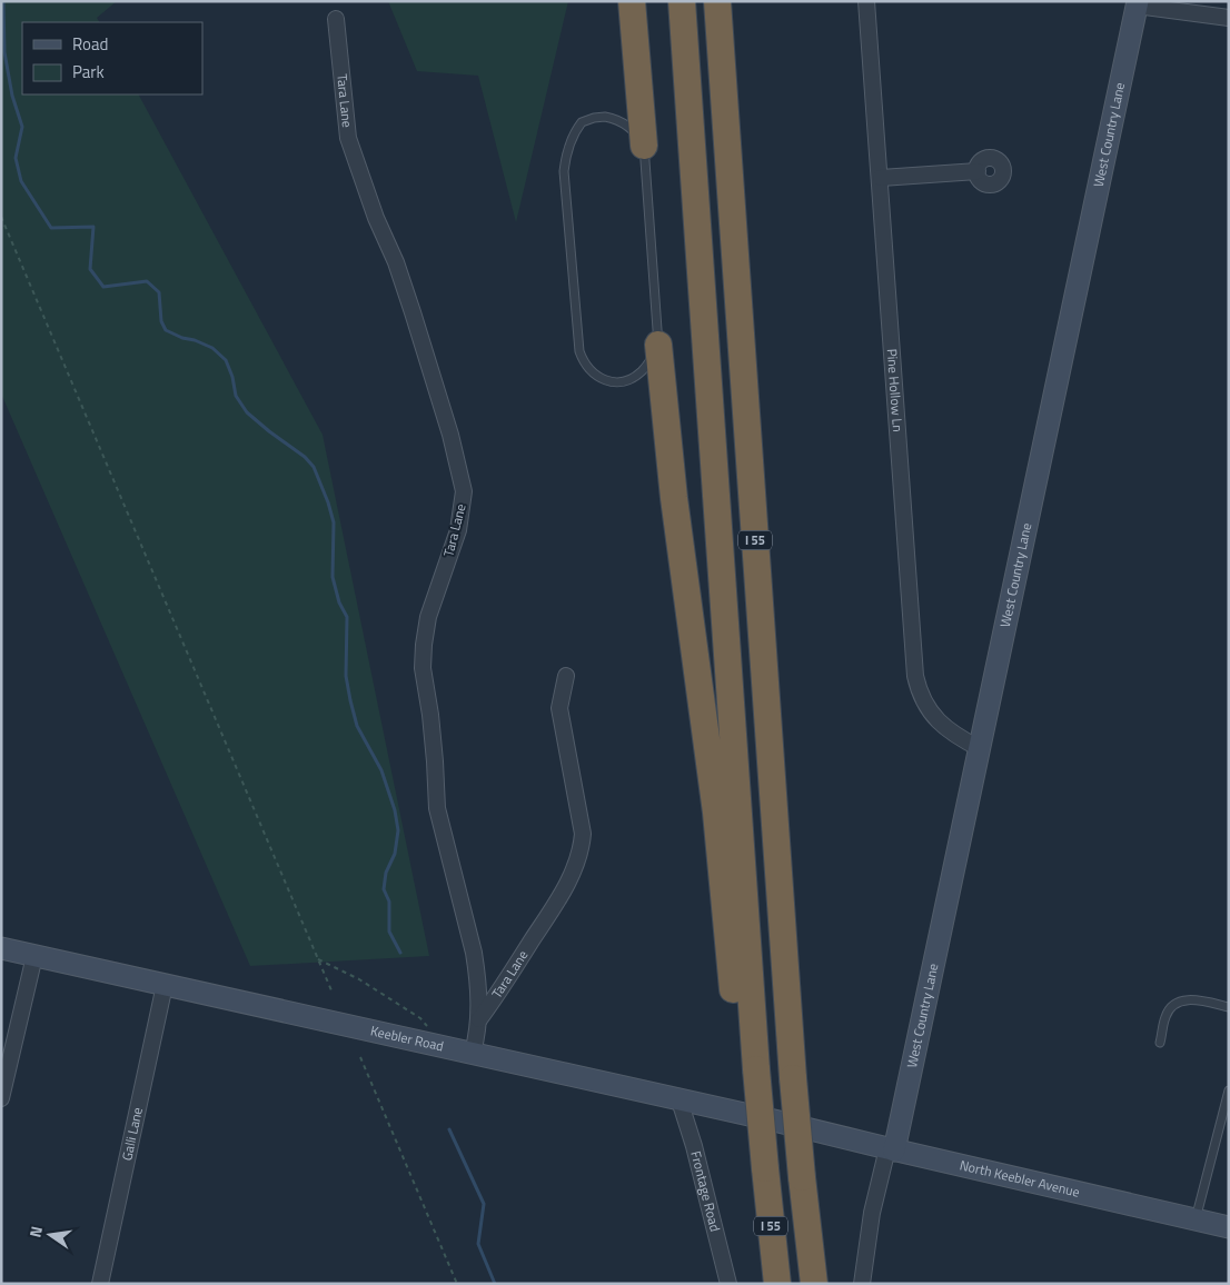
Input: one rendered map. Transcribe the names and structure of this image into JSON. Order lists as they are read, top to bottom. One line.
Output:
{"streets":{"highway":["I 55"],"street":["Tara Lane","West Country Lane","Pine Hollow Ln","Keebler Road","Galli Lane","North Keebler Avenue","Frontage Road"]},"crossings":[["Tara Lane","Keebler Road"],["West Country Lane","Pine Hollow Ln"],["West Country Lane","North Keebler Avenue"],["Keebler Road","Galli Lane"],["Keebler Road","North Keebler Avenue"],["Keebler Road","Frontage Road"]],"legend":["Road","Park"],"north":"left"}
